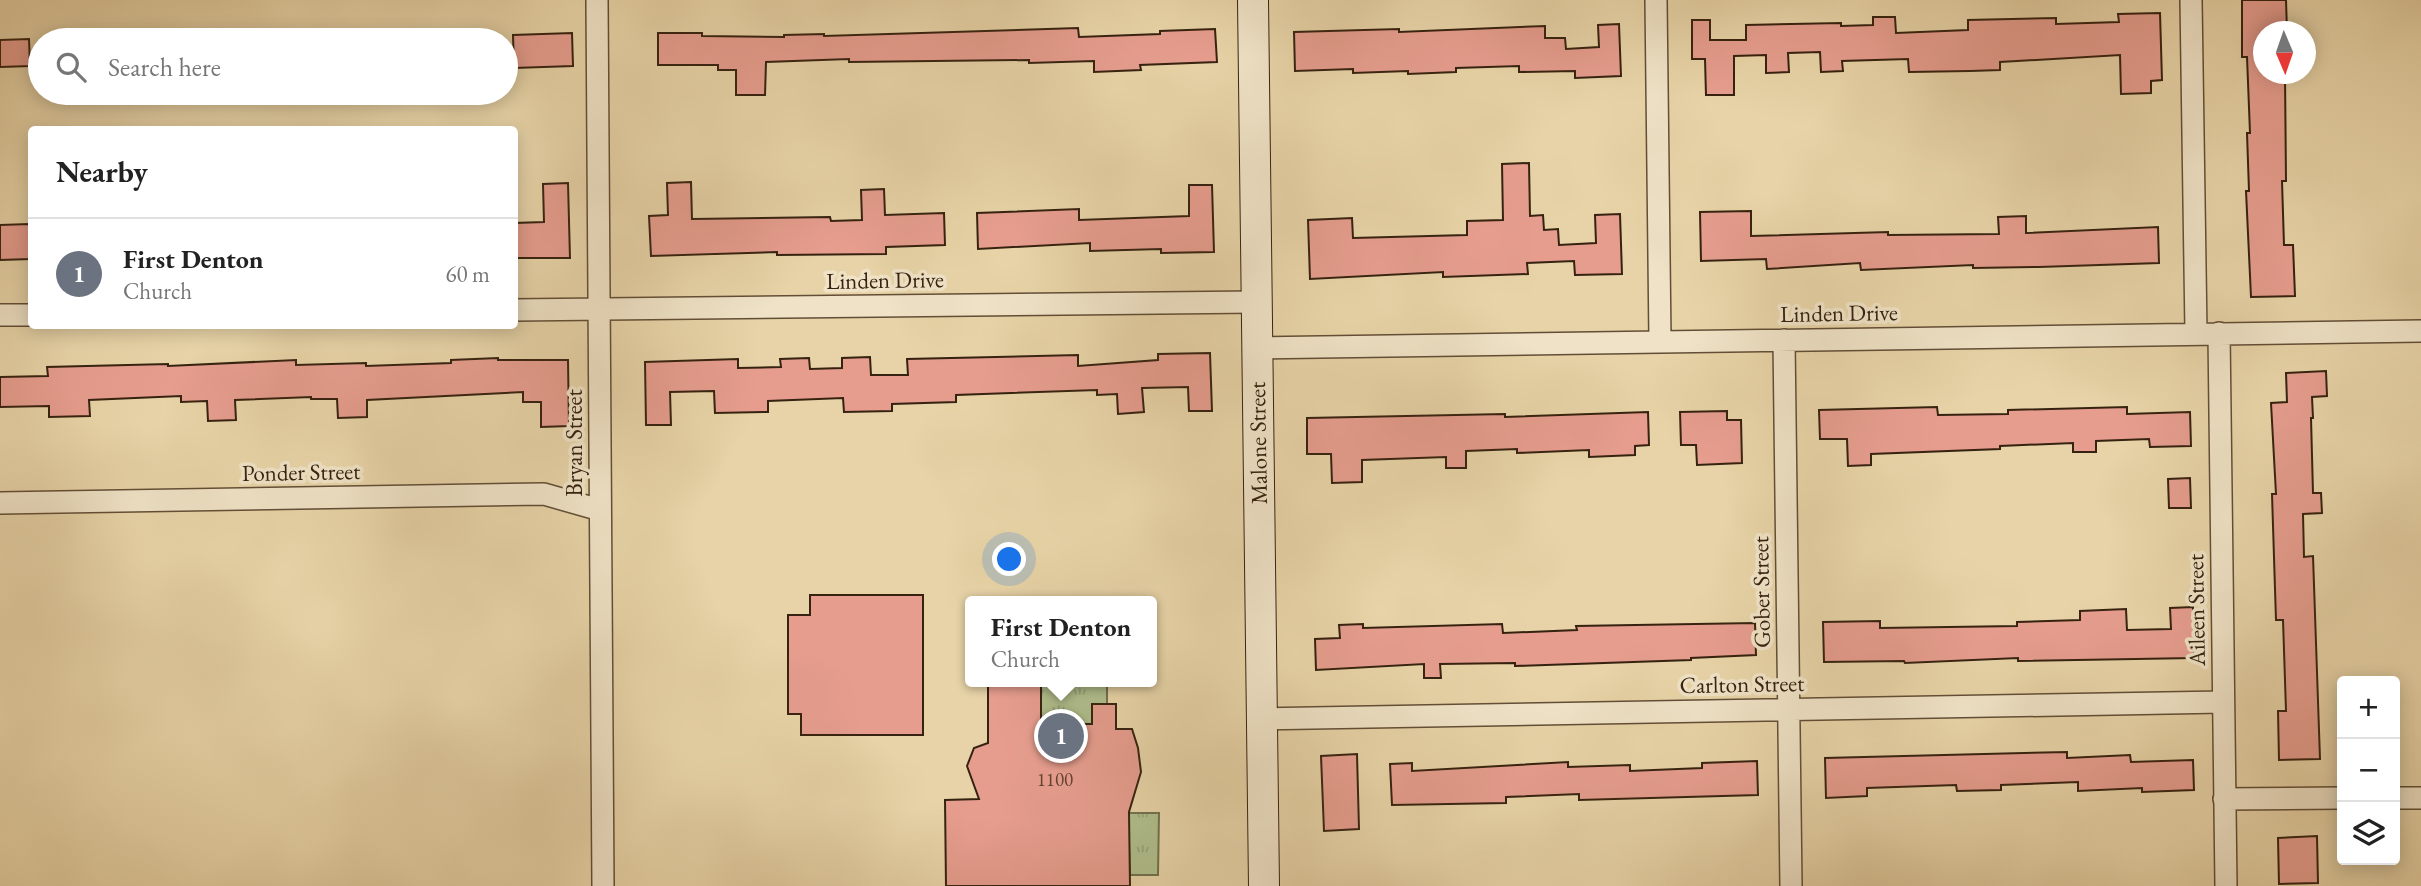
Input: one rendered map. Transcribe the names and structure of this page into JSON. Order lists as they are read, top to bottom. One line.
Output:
{"streets":{"street":["Linden Drive","Bryan Street","Malone Street","Ponder Street","Gober Street","Aileen Street","Carlton Street"]},"crossings":[["Linden Drive","Bryan Street"],["Linden Drive","Malone Street"],["Linden Drive","Gober Street"],["Linden Drive","Aileen Street"],["Bryan Street","Ponder Street"],["Malone Street","Carlton Street"],["Gober Street","Carlton Street"],["Aileen Street","Carlton Street"]],"house_numbers":["1100"],"north":"bottom","page":{"search":"Search here","heading":"Nearby","list":[{"mark":"1","name":"First Denton","note":"Church","value":"60 m"}],"popup":["First Denton","Church"],"map_buttons":["+","−"],"pins":"1"}}
